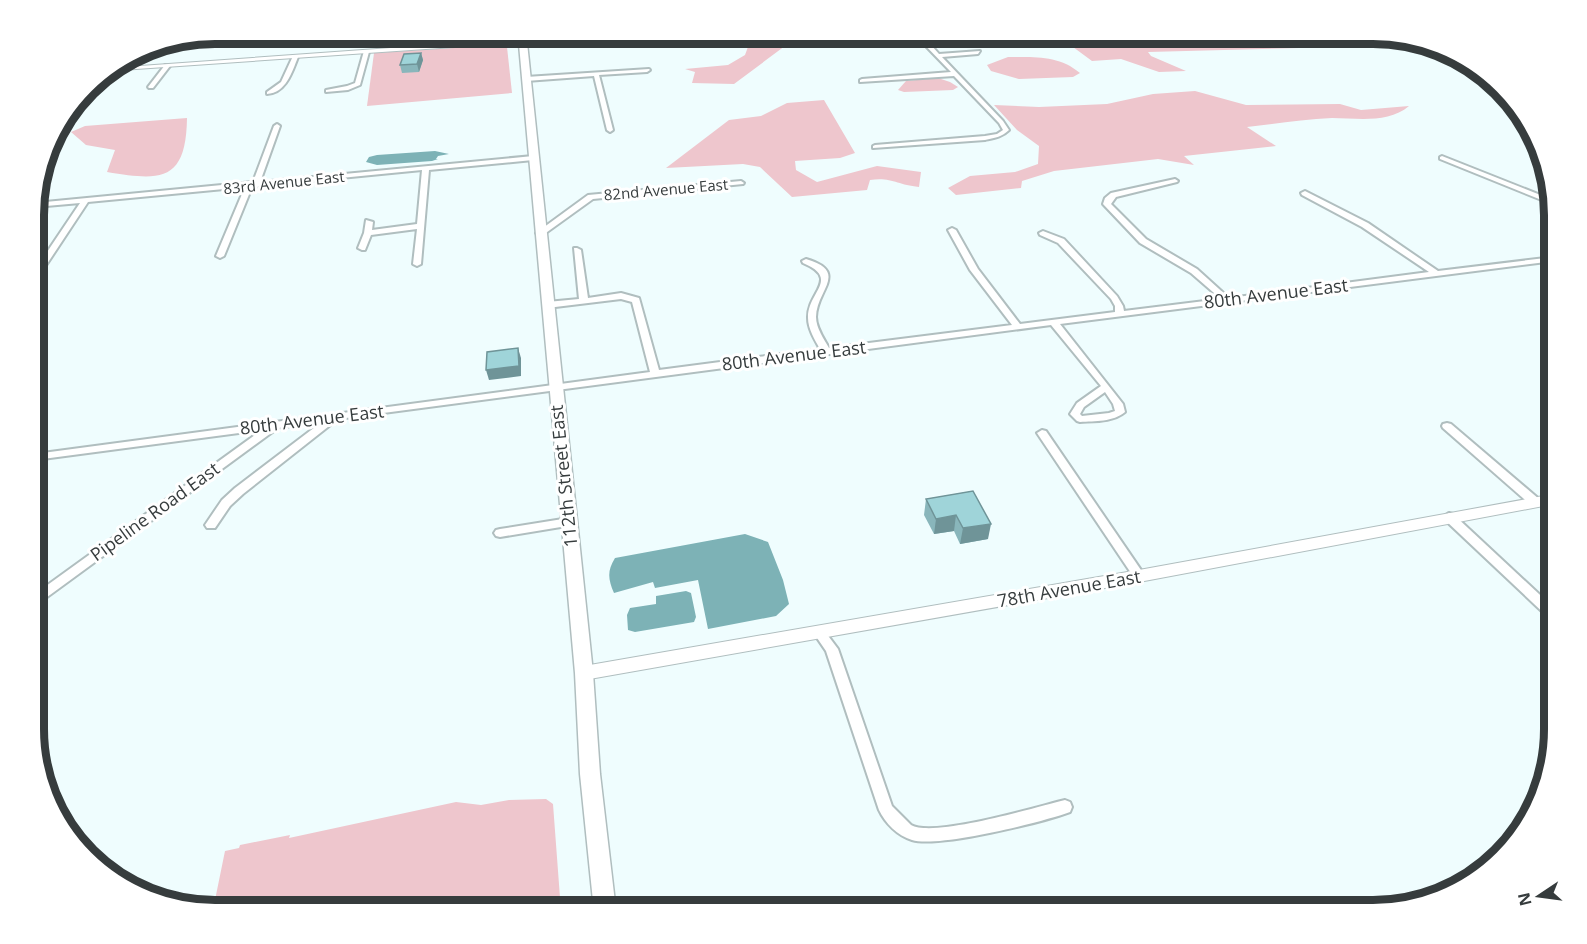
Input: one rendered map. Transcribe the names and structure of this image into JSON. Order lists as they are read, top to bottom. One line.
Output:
{"streets":{"main road":["112th Street East"],"street":["83rd Avenue East","82nd Avenue East","80th Avenue East","Pipeline Road East","78th Avenue East"]},"crossings":[["83rd Avenue East","112th Street East"],["82nd Avenue East","112th Street East"],["80th Avenue East","112th Street East"],["80th Avenue East","Pipeline Road East"],["112th Street East","78th Avenue East"]],"north":"left"}
